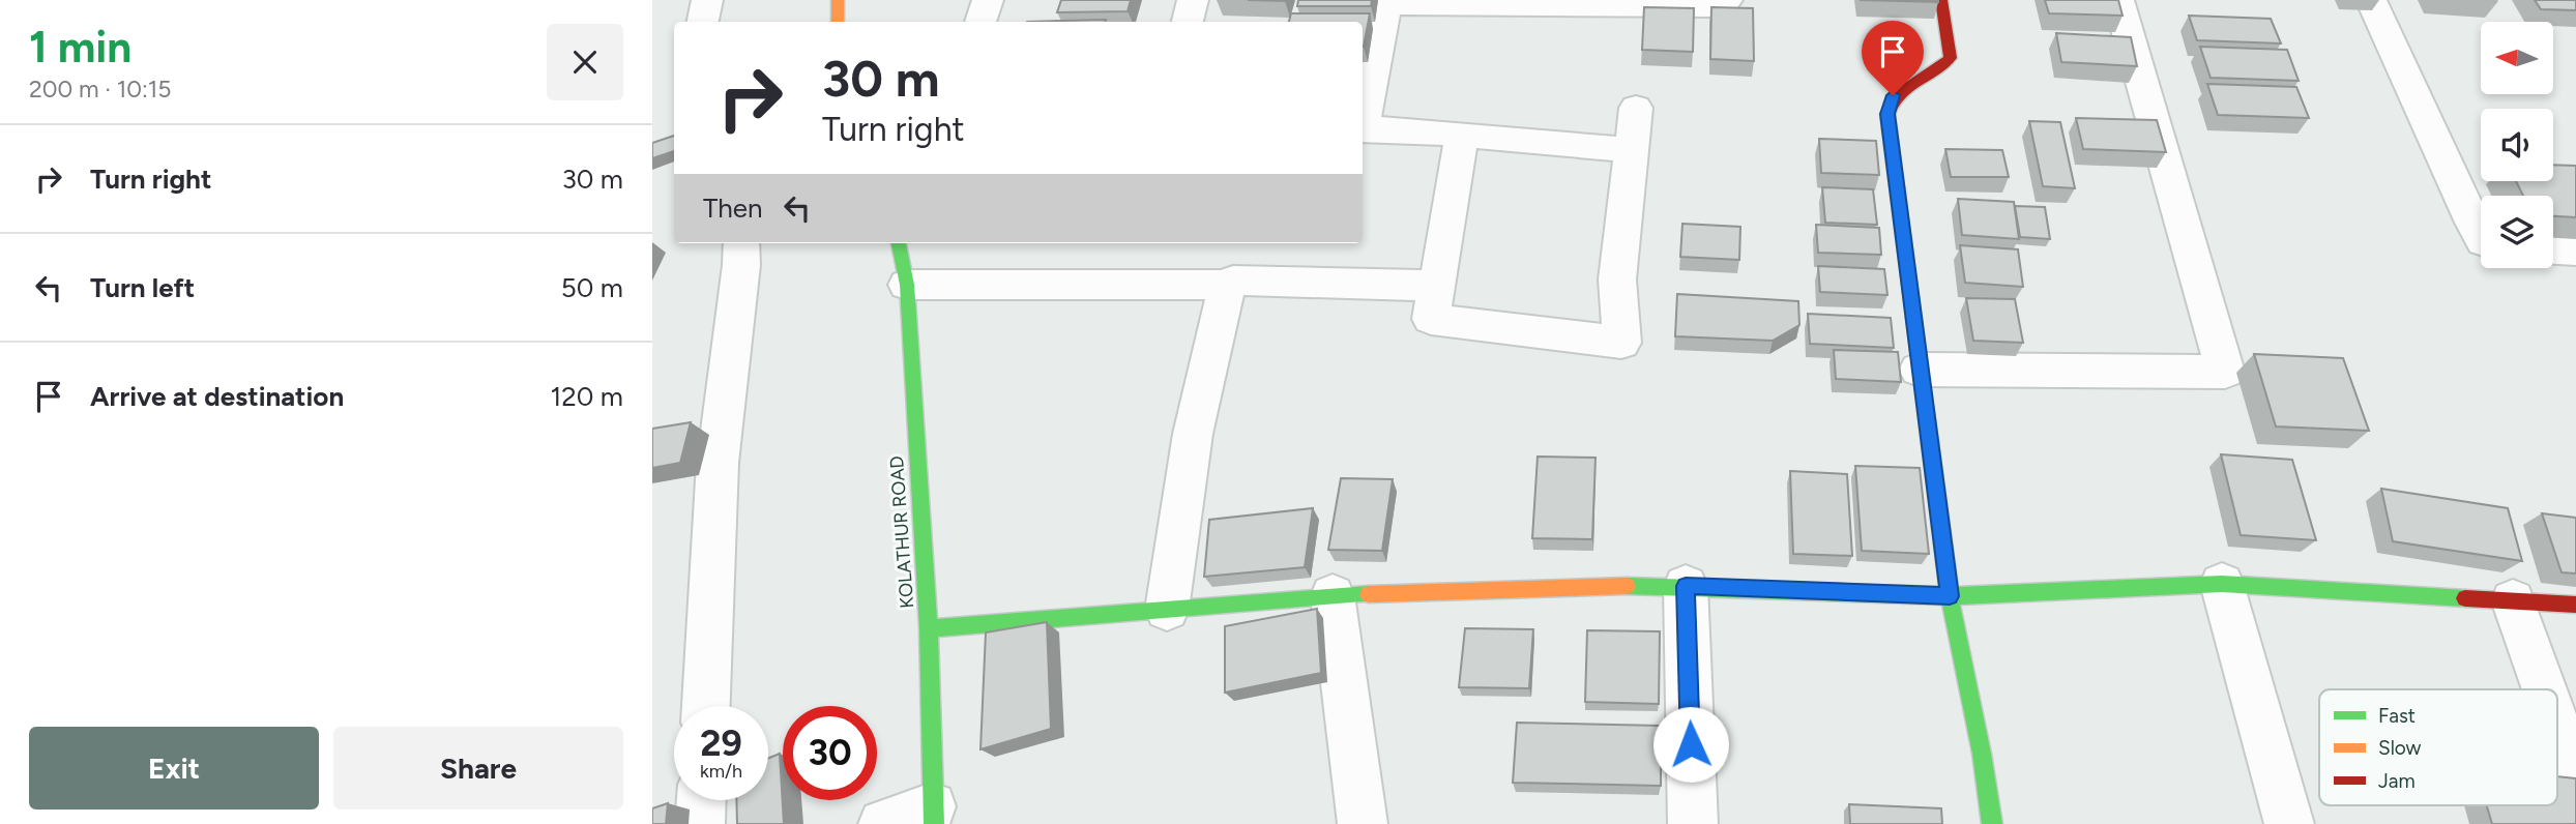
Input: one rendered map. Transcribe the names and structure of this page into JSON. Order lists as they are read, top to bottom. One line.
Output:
{"streets":{"street":["KOLATHUR ROAD"]},"legend":["Fast","Slow","Jam"],"north":"left","page":{"heading":["1 min","200 m · 10:15"],"turn":["30 m","Turn right"],"list":[{"name":"Turn right","value":"30 m"},{"name":"Turn left","value":"50 m"},{"name":"Arrive at destination","value":"120 m"}],"then":"Then","speed":"29 km/h","limit":"30","buttons":["Exit","Share"]}}
